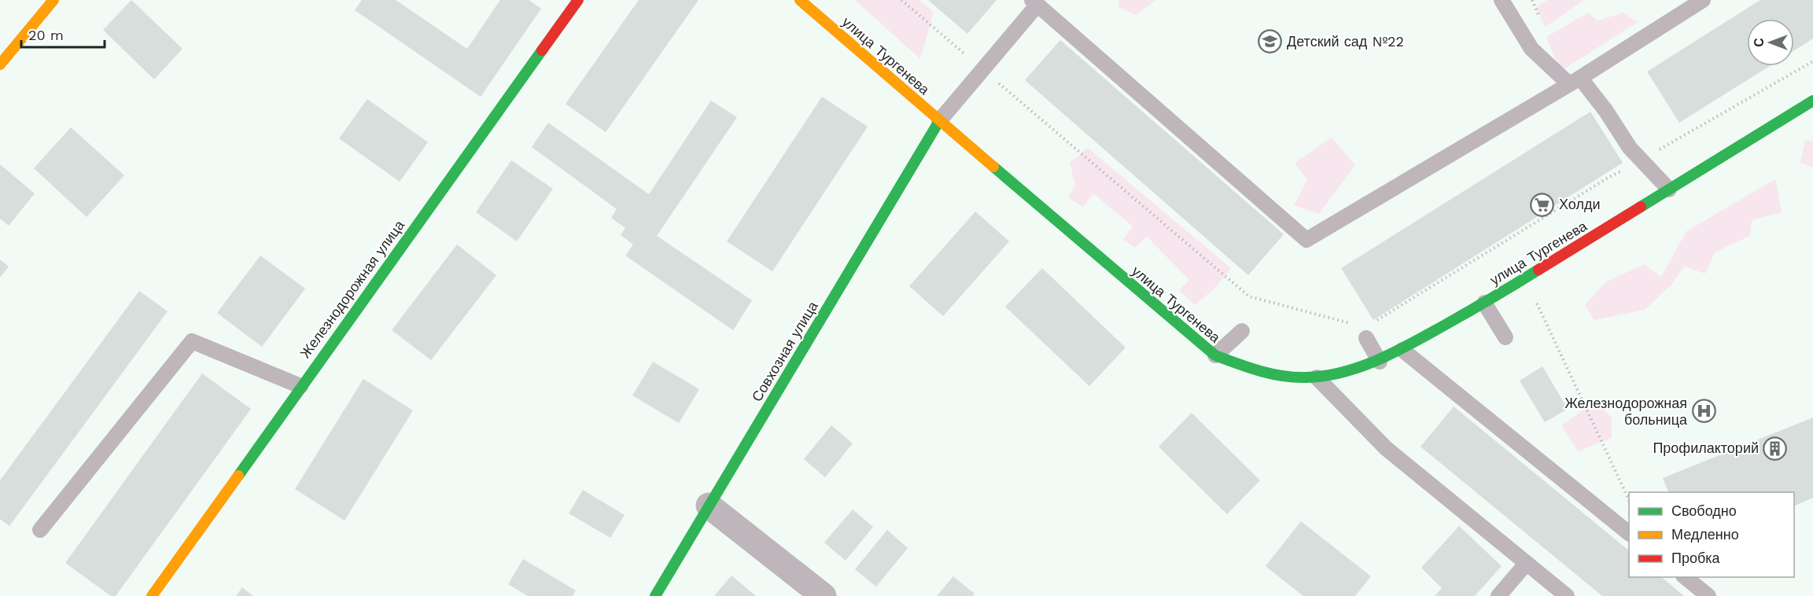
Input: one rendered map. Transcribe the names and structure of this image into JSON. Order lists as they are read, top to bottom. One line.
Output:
{"streets":{"street":["улица Тургенева","Железнодорожная улица","Совхозная улица"]},"crossings":[["улица Тургенева","Совхозная улица"]],"places":{"school or university":["Детский сад №22"],"supermarket":["Холди"],"hospital":["Железнодорожная больница"],"building":["Профилакторий"]},"legend":["Свободно","Медленно","Пробка"],"scale_bar":"20 m","north":"left"}
